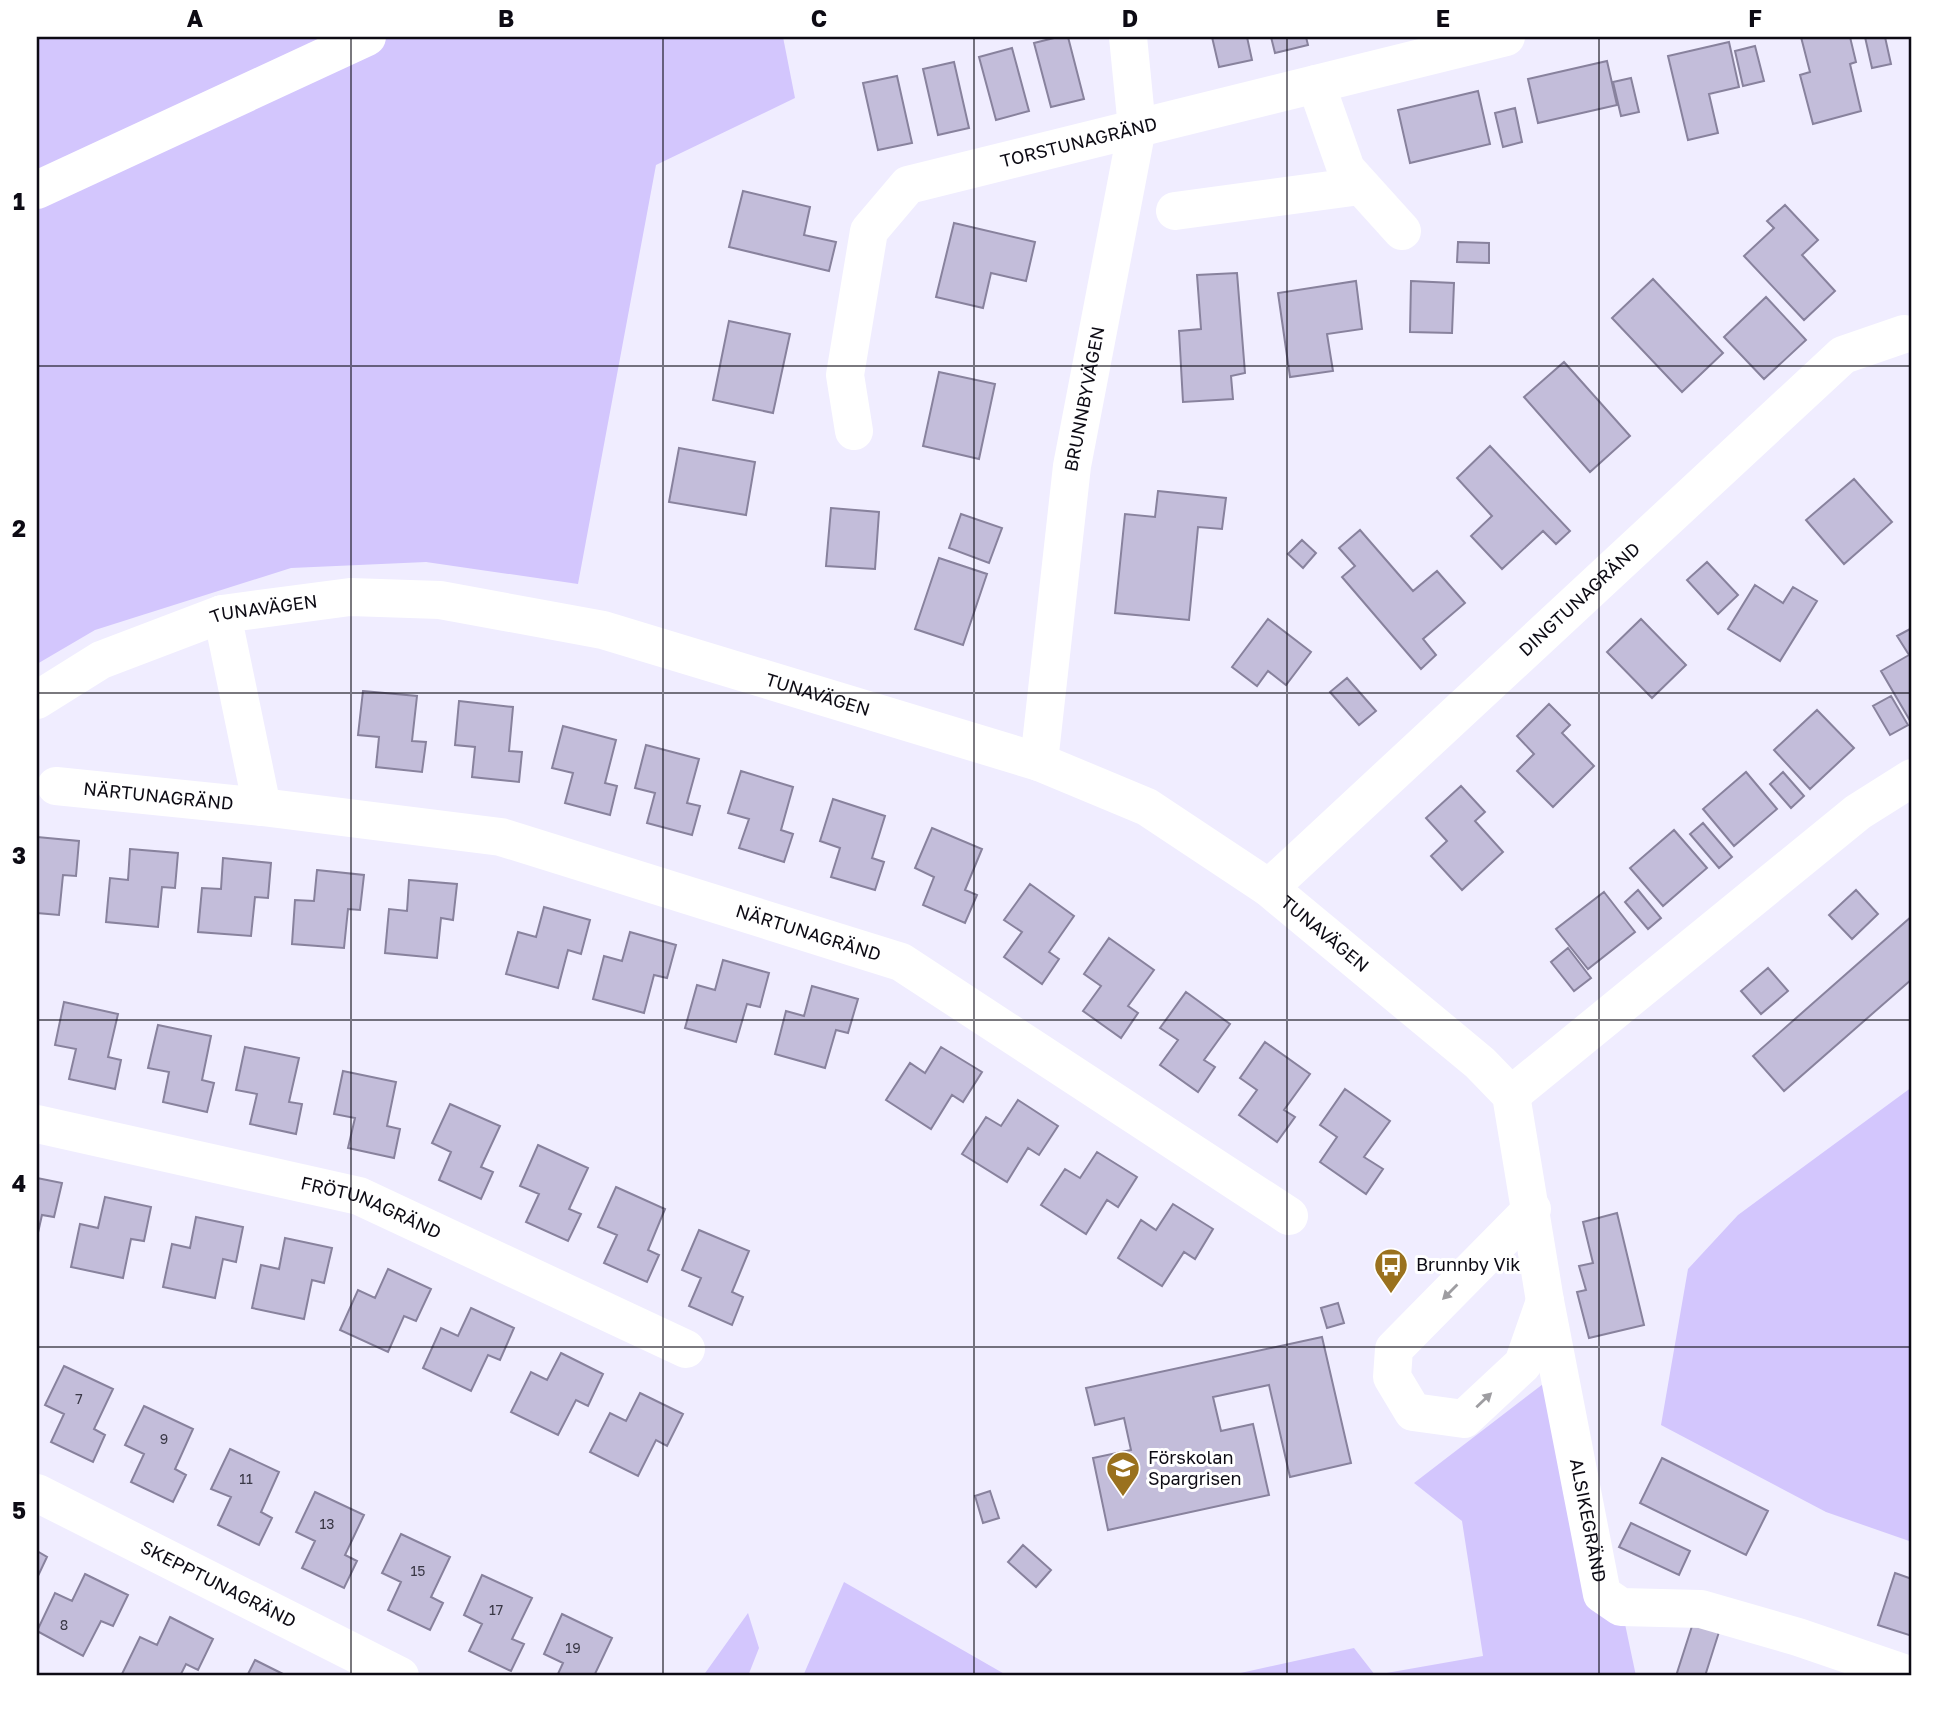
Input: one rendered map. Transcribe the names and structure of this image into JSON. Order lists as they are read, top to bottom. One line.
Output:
{"streets":{"street":["TORSTUNAGRÄND","BRUNNBYVÄGEN","DINGTUNAGRÄND","TUNAVÄGEN","NÄRTUNAGRÄND","FRÖTUNAGRÄND","ALSIKEGRÄND","SKEPPTUNAGRÄND"]},"crossings":[["TORSTUNAGRÄND","BRUNNBYVÄGEN"],["BRUNNBYVÄGEN","TUNAVÄGEN"],["DINGTUNAGRÄND","TUNAVÄGEN"],["TUNAVÄGEN","NÄRTUNAGRÄND"]],"places":{"bus stop":["Brunnby Vik"],"school or university":["Förskolan Spargrisen"]},"house_numbers":["7","9","11","13","15","17","8","19"],"grid":{"columns":["A","B","C","D","E","F"],"rows":["1","2","3","4","5"]}}
